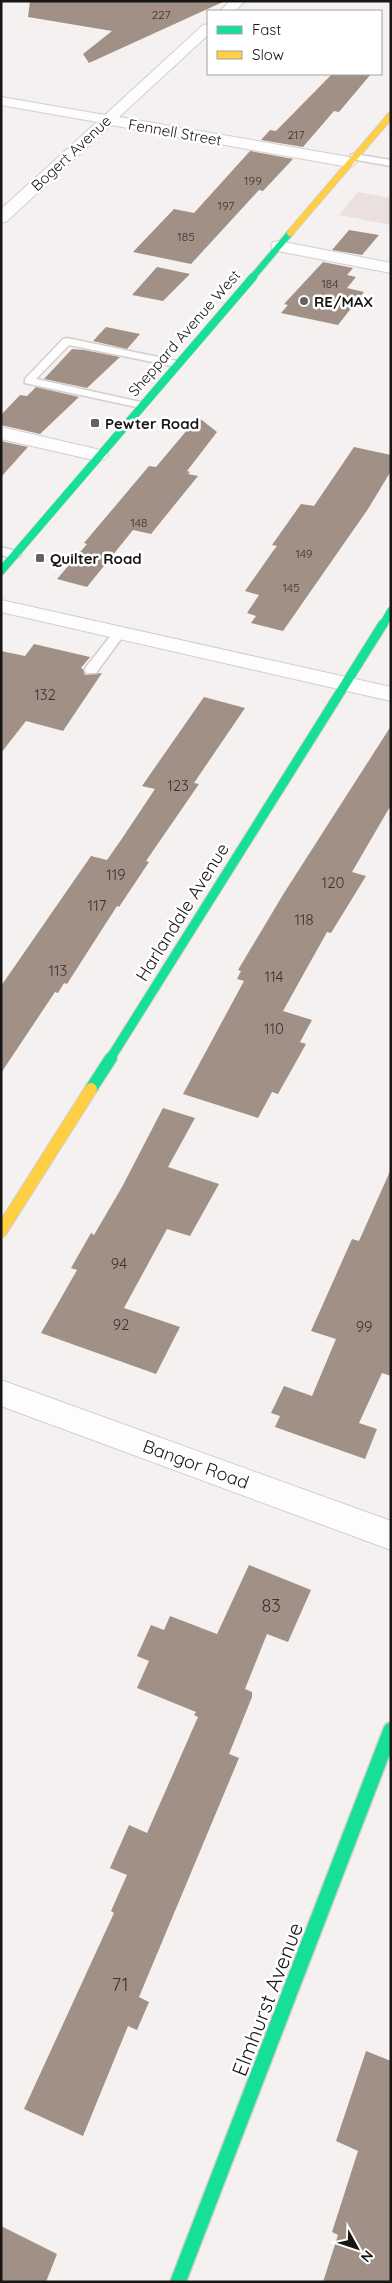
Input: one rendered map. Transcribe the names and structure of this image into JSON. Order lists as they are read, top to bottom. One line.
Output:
{"streets":{"main road":["Sheppard Avenue West","Harlandale Avenue","Elmhurst Avenue"],"street":["Fennell Street","Bogert Avenue","Bangor Road"]},"crossings":[["Fennell Street","Bogert Avenue"],["Fennell Street","Sheppard Avenue West"]],"places":{"other":["RE/MAX"],"transit":["Pewter Road","Quilter Road"]},"house_numbers":["227","217","199","197","185","184","148","149","145","132","123","119","120","117","118","113","114","110","94","92","99","83","71"],"legend":["Fast","Slow"],"north":"bottom right"}
